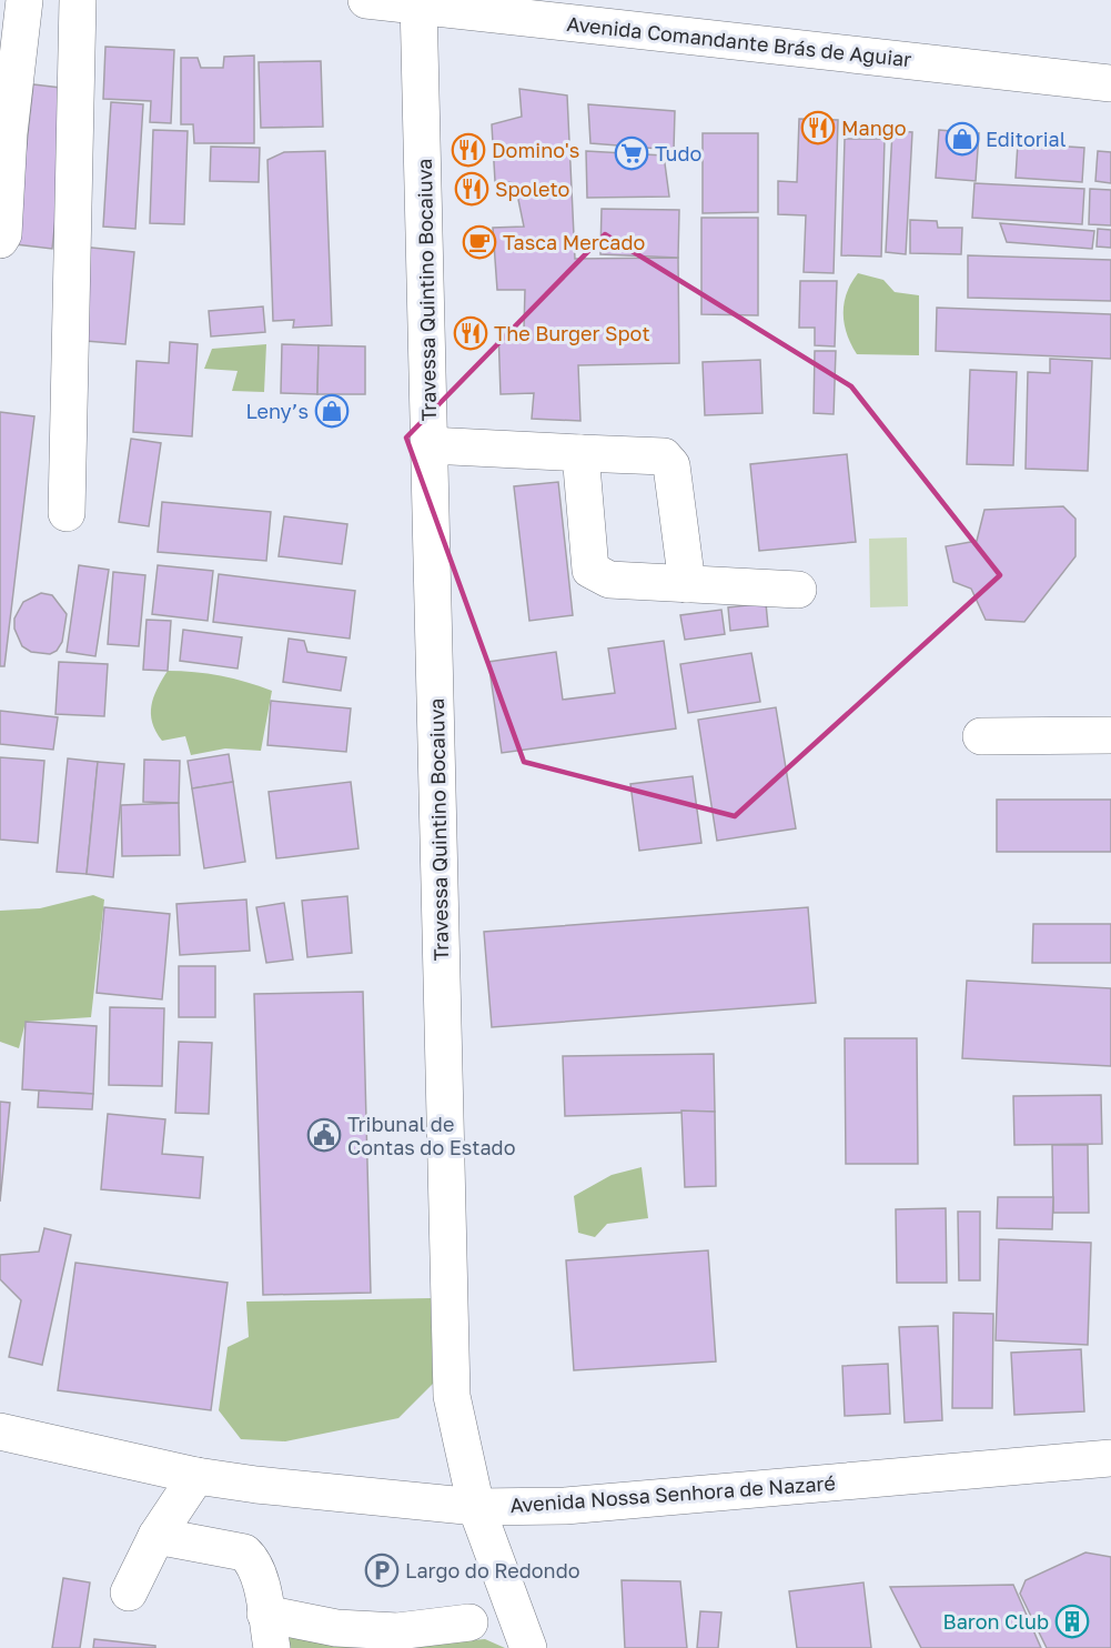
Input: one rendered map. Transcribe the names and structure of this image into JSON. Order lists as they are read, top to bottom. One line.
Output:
{"streets":{"street":["Avenida Comandante Brás de Aguiar","Travessa Quintino Bocaiuva","Avenida Nossa Senhora de Nazaré"]},"crossings":[["Avenida Comandante Brás de Aguiar","Travessa Quintino Bocaiuva"],["Travessa Quintino Bocaiuva","Avenida Nossa Senhora de Nazaré"]],"places":{"restaurant":["Mango","Domino's","Spoleto","The Burger Spot"],"shop":["Editorial","Leny’s"],"supermarket":["Tudo"],"cafe":["Tasca Mercado"],"public building":["Tribunal de Contas do Estado"],"parking":["Largo do Redondo"],"building":["Baron Club"]}}
